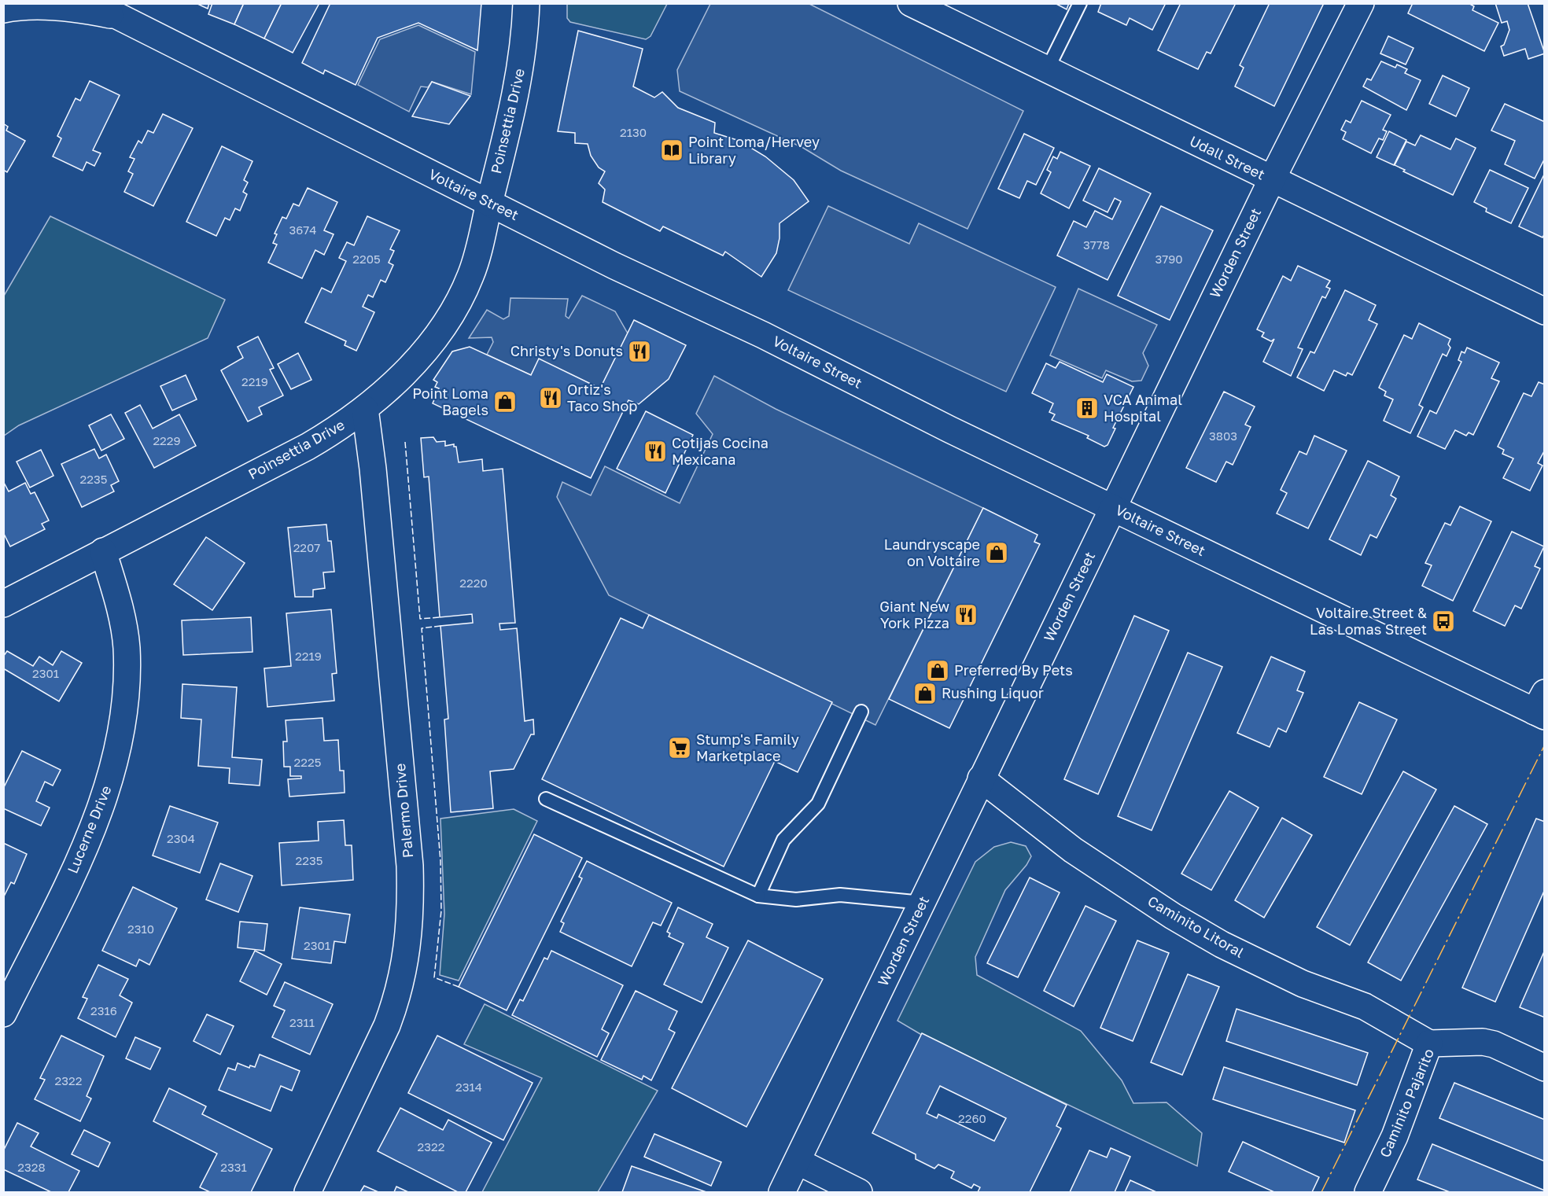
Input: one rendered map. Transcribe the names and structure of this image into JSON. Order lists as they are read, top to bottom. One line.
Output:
{"streets":{"street":["Poinsettia Drive","Udall Street","Voltaire Street","Worden Street","Palermo Drive","Lucerne Drive","Caminito Litoral","Caminito Pajarito"]},"crossings":[["Poinsettia Drive","Voltaire Street"],["Poinsettia Drive","Palermo Drive"],["Poinsettia Drive","Lucerne Drive"],["Udall Street","Worden Street"],["Voltaire Street","Worden Street"],["Worden Street","Caminito Litoral"],["Caminito Litoral","Caminito Pajarito"]],"places":{"library":["Point Loma/Hervey Library"],"restaurant":["Christy's Donuts","Ortiz's Taco Shop","Cotijas Cocina Mexicana","Giant New York Pizza"],"shop":["Point Loma Bagels","Laundryscape on Voltaire","Preferred By Pets","Rushing Liquor"],"building":["VCA Animal Hospital"],"bus stop":["Voltaire Street & Las Lomas Street"],"supermarket":["Stump's Family Marketplace"]},"house_numbers":["2130","3674","3778","2205","3790","2219","3803","2229","2235","2207","2220","2219","2301","2225","2304","2235","2310","2301","2316","2311","2322","2314","2260","2322","2328","2331"]}
